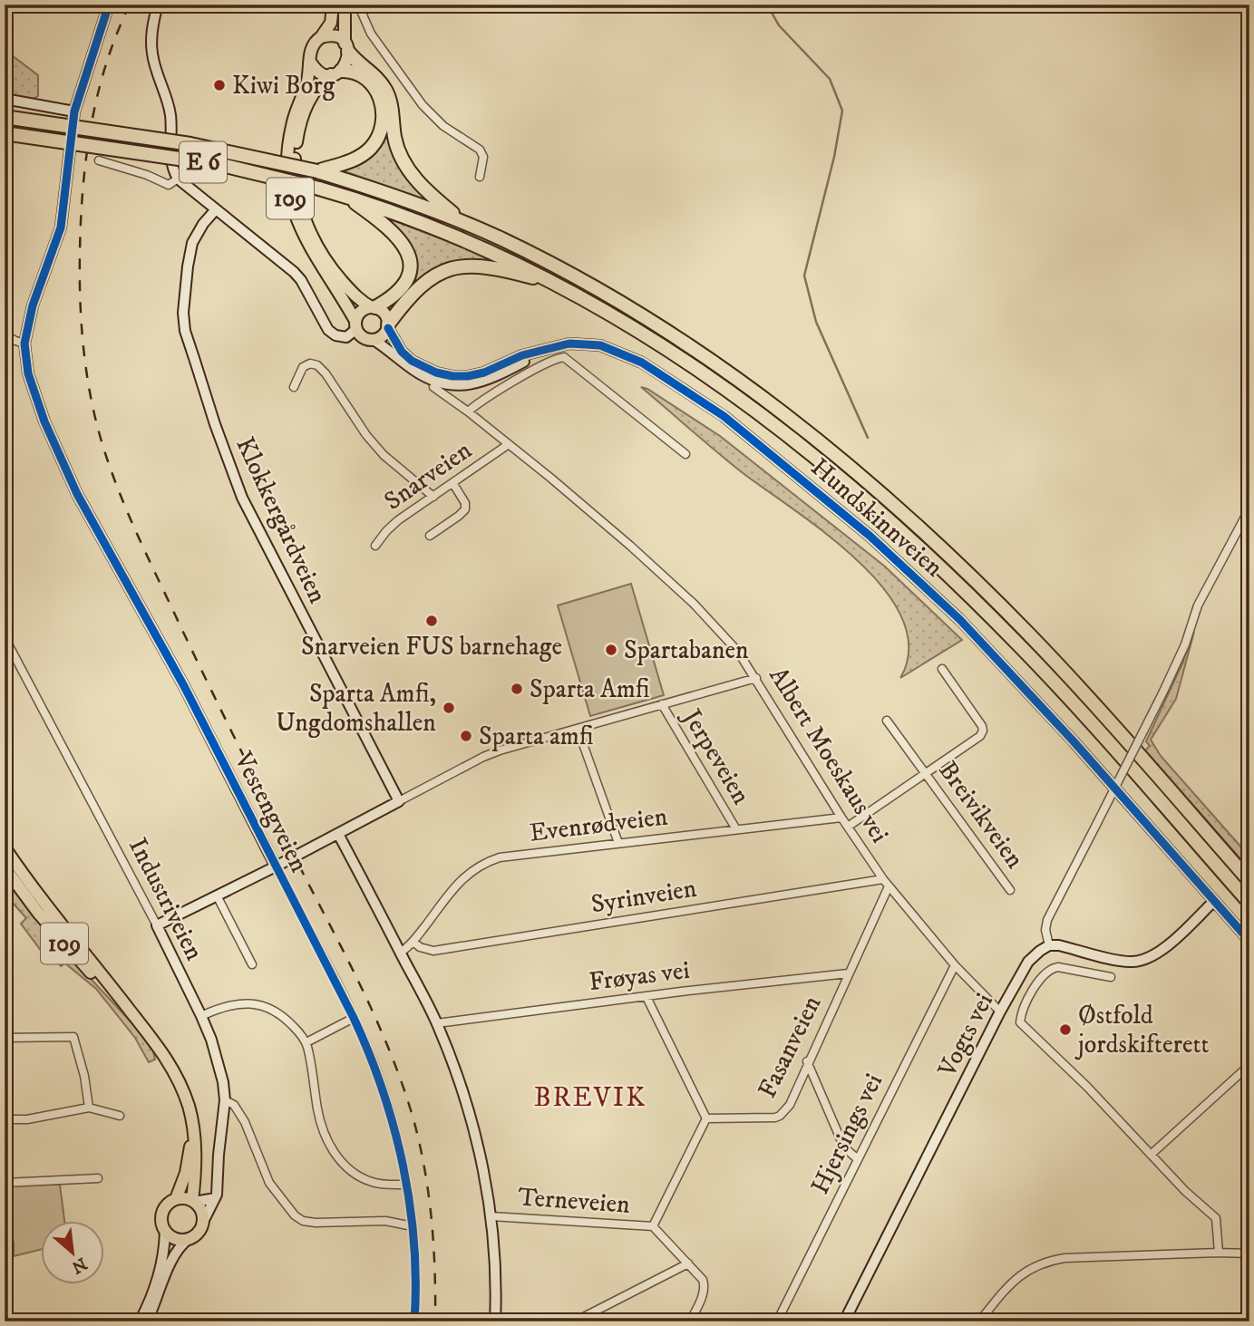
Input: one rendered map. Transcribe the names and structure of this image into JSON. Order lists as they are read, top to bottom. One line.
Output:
{"streets":{"highway":["E 6"],"main road":["109"],"street":["Snarveien","Hundskinnveien","Klokkergårdveien","Albert Moeskaus vei","Jerpeveien","Vestengveien","Breivikveien","Evenrødveien","Syrinveien","Industriveien","Frøyas vei","Vogts vei","Fasanveien","Hjersings vei","Terneveien"]},"crossings":[["E 6","109"],["E 6","Hundskinnveien"],["109","Hundskinnveien"],["109","Industriveien"],["Snarveien","Albert Moeskaus vei"],["Albert Moeskaus vei","Evenrødveien"],["Albert Moeskaus vei","Syrinveien"],["Albert Moeskaus vei","Vogts vei"],["Albert Moeskaus vei","Fasanveien"],["Albert Moeskaus vei","Hjersings vei"],["Jerpeveien","Evenrødveien"],["Evenrødveien","Syrinveien"],["Syrinveien","Fasanveien"],["Frøyas vei","Fasanveien"]],"districts":["BREVIK"],"places":["Kiwi Borg","Snarveien FUS barnehage","Spartabanen","Sparta Amfi","Sparta Amfi, Ungdomshallen","Sparta amfi","Østfold jordskifterett"],"north":"bottom right"}
